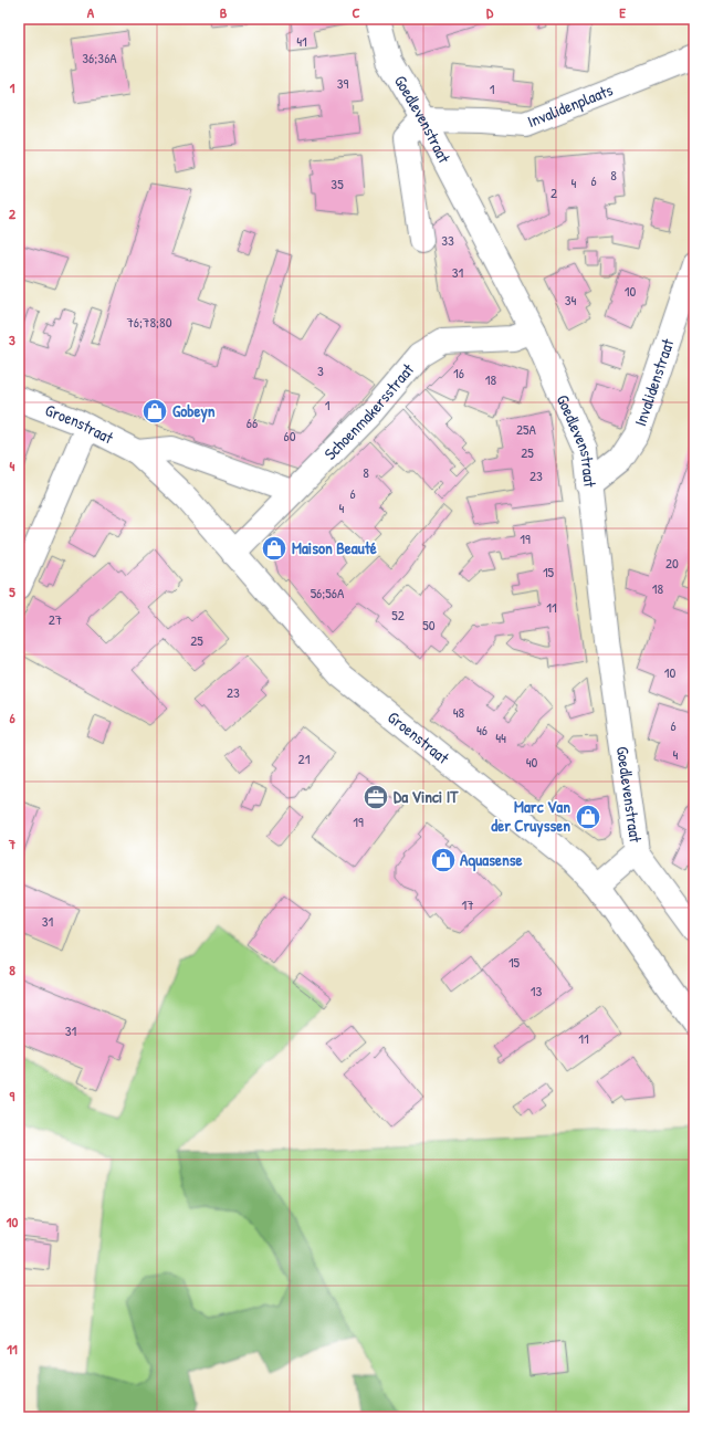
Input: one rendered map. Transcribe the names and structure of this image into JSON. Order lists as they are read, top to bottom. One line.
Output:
{"streets":{"street":["Invalidenplaats","Goedlevenstraat","Invalidenstraat","Schoenmakersstraat","Groenstraat"]},"crossings":[["Invalidenplaats","Goedlevenstraat"],["Goedlevenstraat","Invalidenstraat"],["Goedlevenstraat","Schoenmakersstraat"],["Goedlevenstraat","Groenstraat"],["Schoenmakersstraat","Groenstraat"]],"places":{"shop":["Gobeyn","Maison Beauté","Marc Van der Cruyssen","Aquasense"],"office":["Da Vinci IT"]},"house_numbers":["41","36;36A","39","1","8","6","4","35","2","33","31","10","34","76;78;80","3","16","18","1","66","25A","60","25","8","23","6","4","19","20","15","18","56;56A","11","52","27","50","25","10","23","48","6","46","44","4","21","40","19","17","31","15","13","31","11"],"grid":{"columns":["A","B","C","D","E"],"rows":["1","2","3","4","5","6","7","8","9","10","11"]}}
